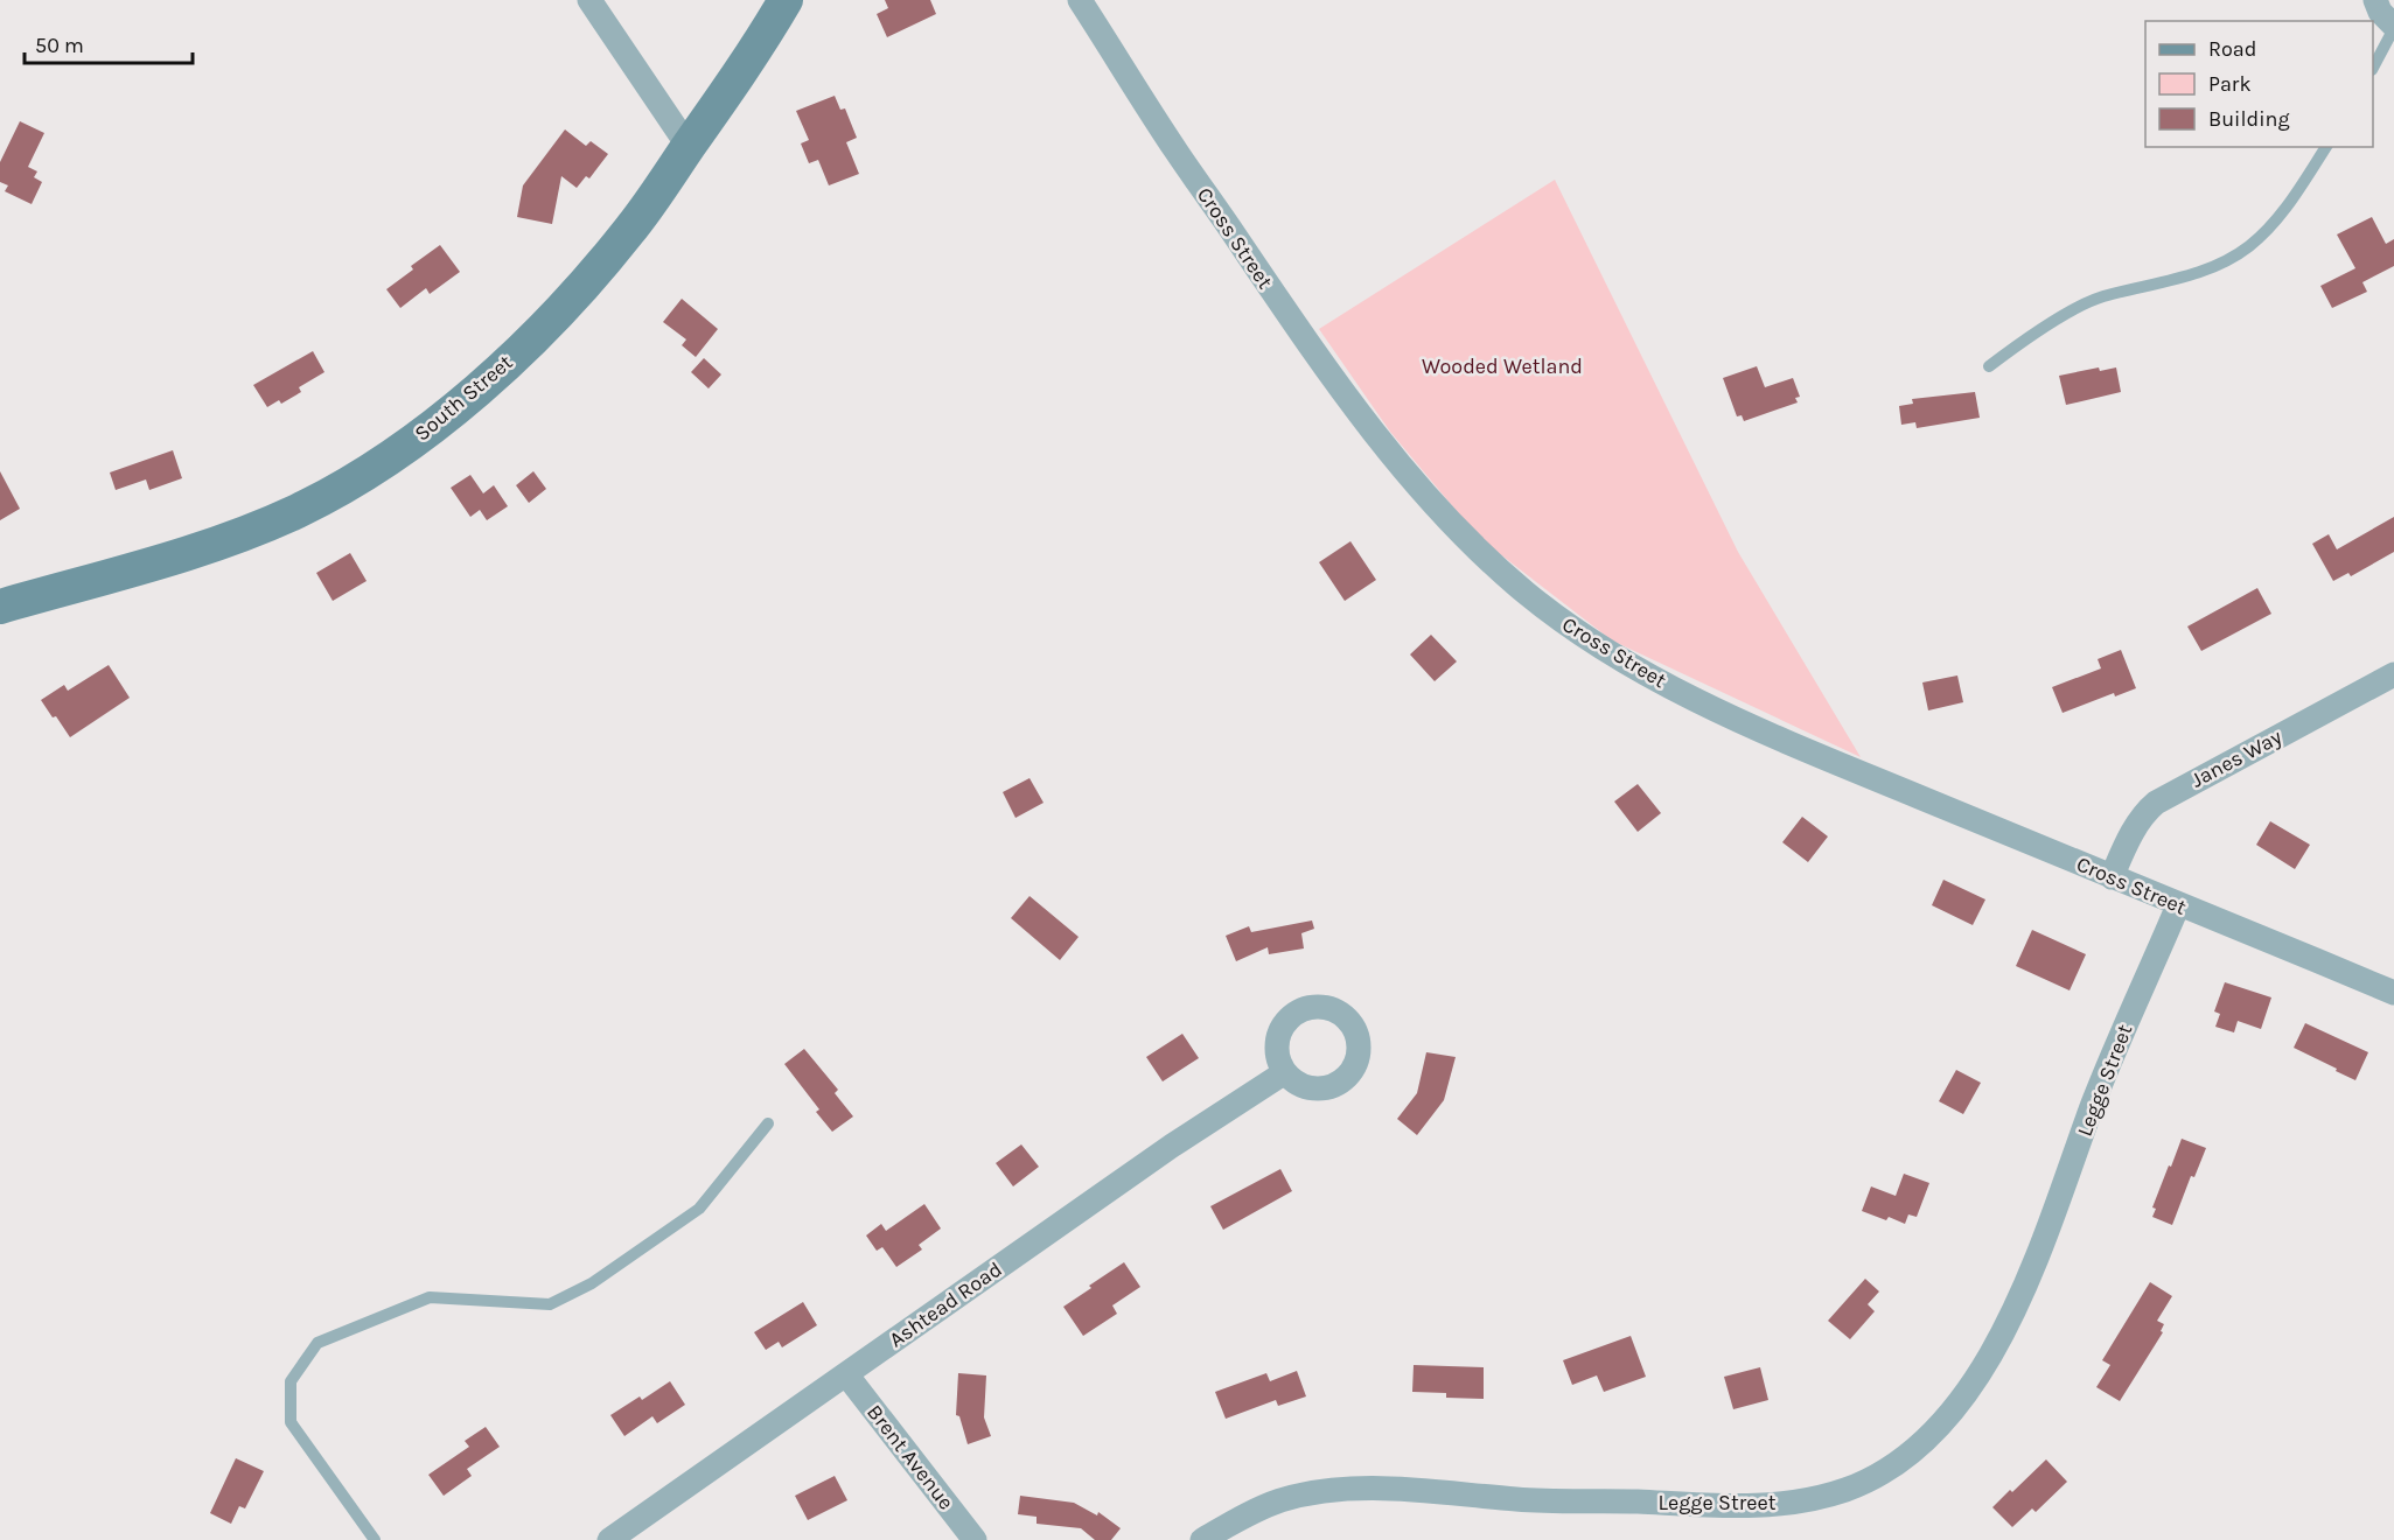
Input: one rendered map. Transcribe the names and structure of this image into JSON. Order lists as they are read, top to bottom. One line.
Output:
{"streets":{"street":["Cross Street","South Street","Janes Way","Legge Street","Ashtead Road","Brent Avenue"]},"crossings":[["Cross Street","Janes Way"],["Cross Street","Legge Street"],["Ashtead Road","Brent Avenue"]],"parks":["Wooded Wetland"],"legend":["Road","Park","Building"],"scale_bar":"50 m"}
